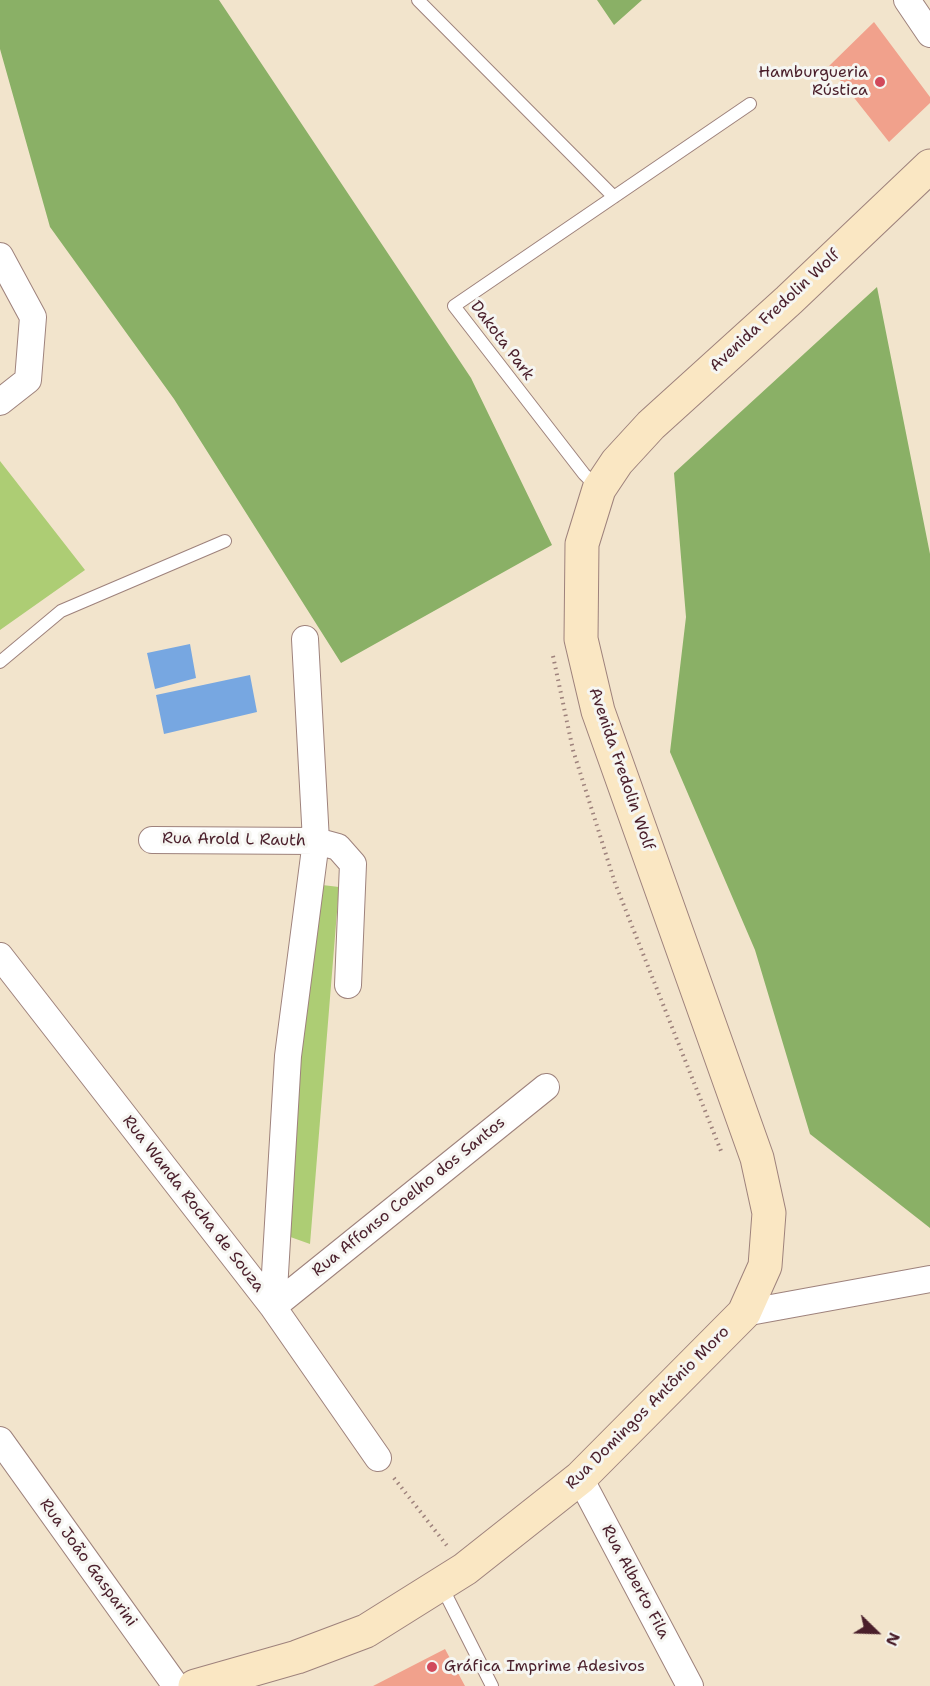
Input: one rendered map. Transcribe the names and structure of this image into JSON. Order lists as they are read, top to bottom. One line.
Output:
{"streets":{"main road":["Avenida Fredolin Wolf","Rua Domingos Antônio Moro"],"street":["Rua Arold L Rauth","Rua Affonso Coelho dos Santos","Rua Wanda Rocha de Souza","Rua João Gasparini","Rua Alberto Fila"],"lane":["Dakota Park"]},"crossings":[["Avenida Fredolin Wolf","Dakota Park"],["Avenida Fredolin Wolf","Rua Domingos Antônio Moro"],["Rua Affonso Coelho dos Santos","Rua Wanda Rocha de Souza"],["Rua Domingos Antônio Moro","Rua Alberto Fila"]],"places":["Hamburgueria Rústica","Gráfica Imprime Adesivos"],"north":"bottom right"}
